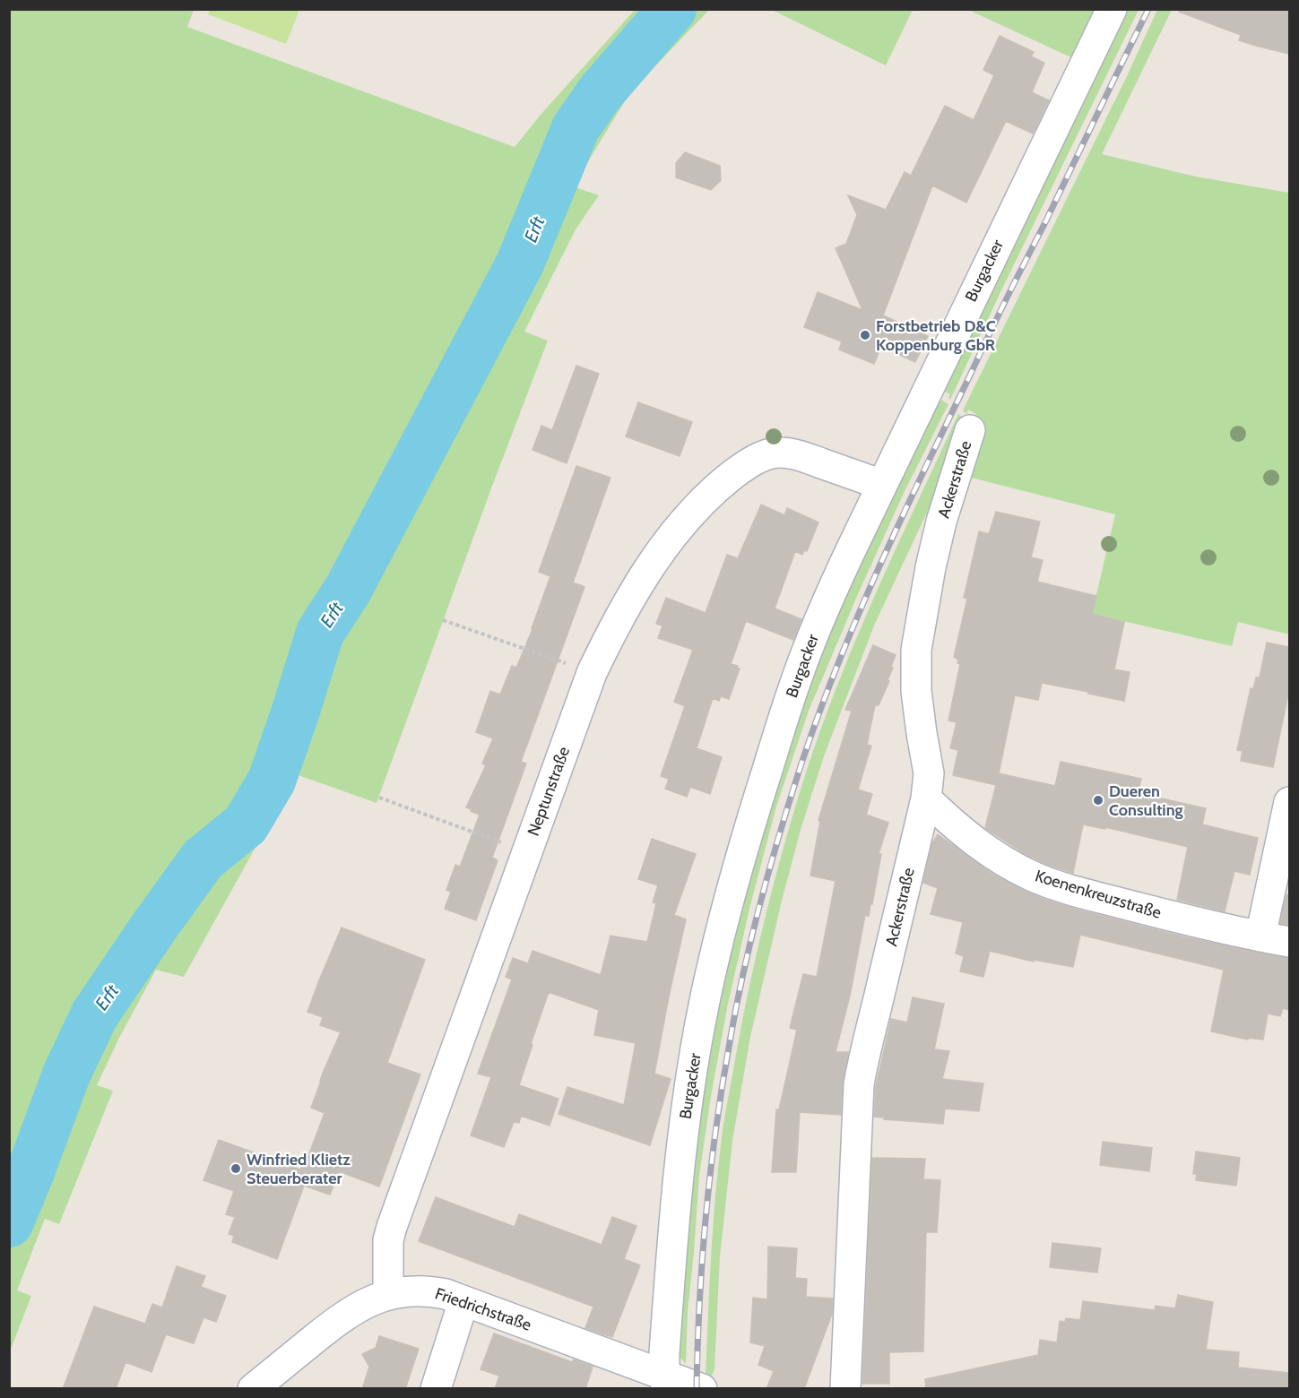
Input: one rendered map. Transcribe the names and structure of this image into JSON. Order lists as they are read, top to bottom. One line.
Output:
{"streets":{"street":["Burgacker","Ackerstraße","Neptunstraße","Koenenkreuzstraße","Friedrichstraße"]},"crossings":[["Burgacker","Neptunstraße"],["Burgacker","Friedrichstraße"],["Ackerstraße","Koenenkreuzstraße"],["Neptunstraße","Friedrichstraße"]],"water":["Erft"],"places":["Forstbetrieb D&C Koppenburg GbR","Dueren Consulting","Winfried Klietz Steuerberater"]}
